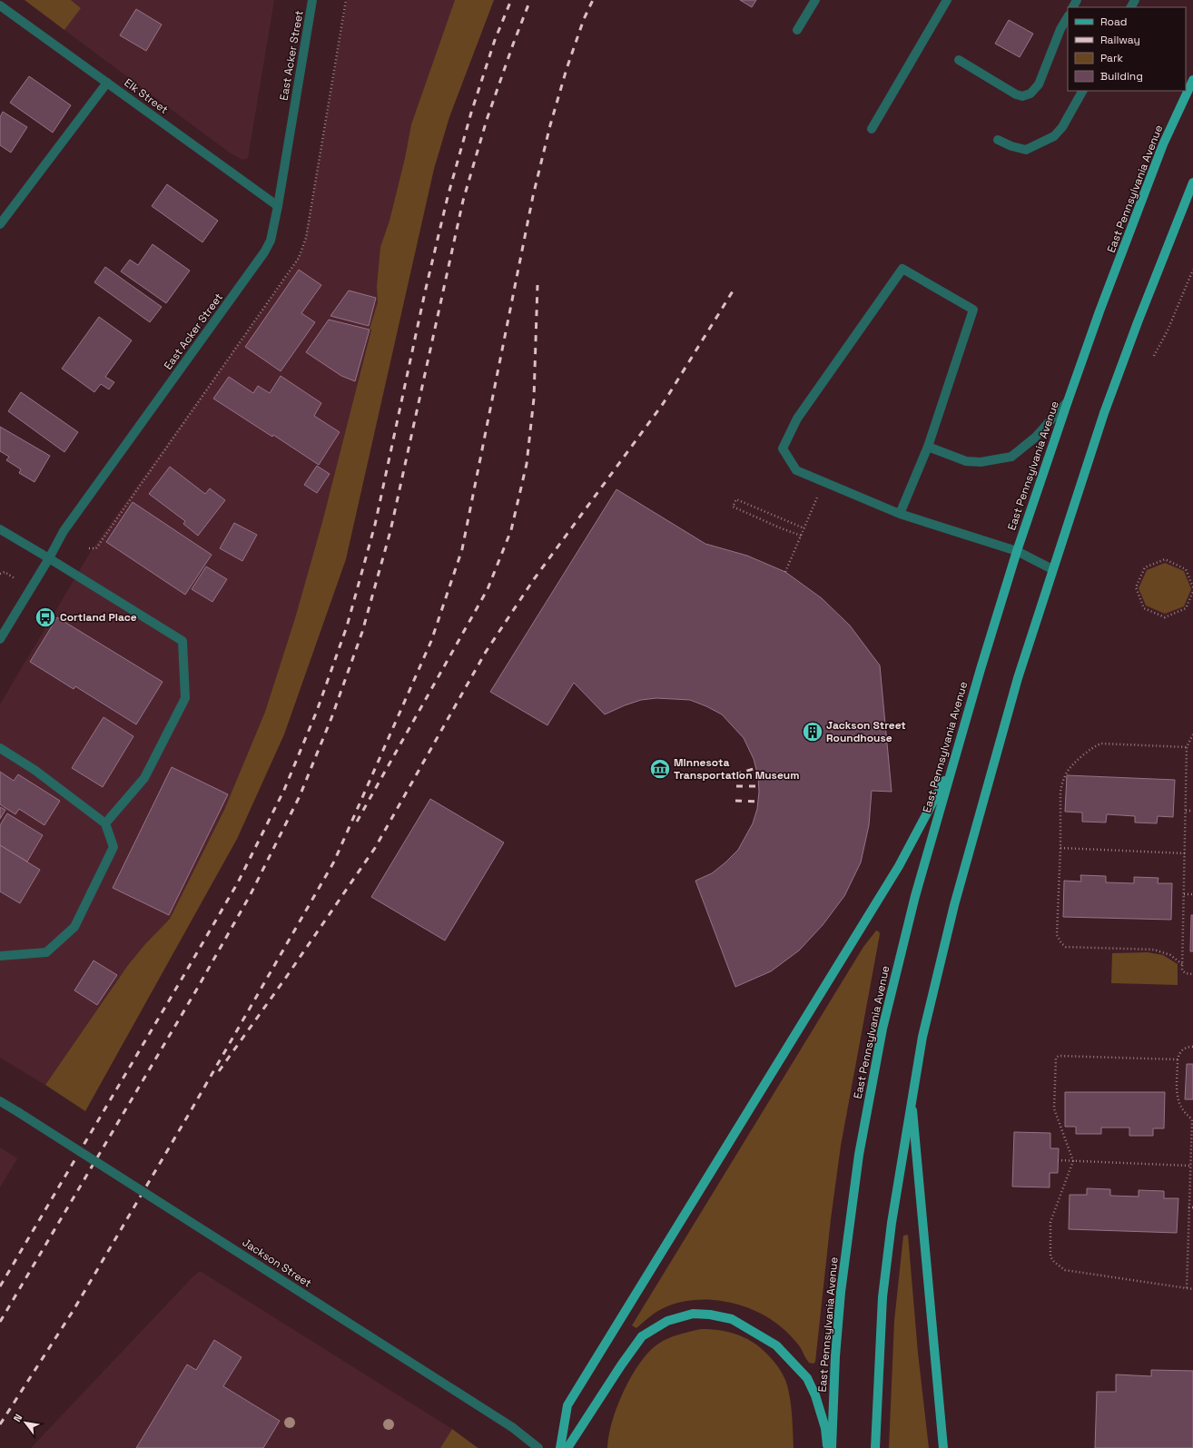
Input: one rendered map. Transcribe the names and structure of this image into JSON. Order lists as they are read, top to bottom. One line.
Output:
{"streets":{"main road":["East Pennsylvania Avenue"],"street":["East Acker Street","Elk Street","Jackson Street"]},"crossings":[["East Acker Street","Elk Street"]],"places":{"bus stop":["Cortland Place"],"building":["Jackson Street Roundhouse"],"museum":["Minnesota Transportation Museum"]},"legend":["Road","Railway","Park","Building"],"north":"top left"}
